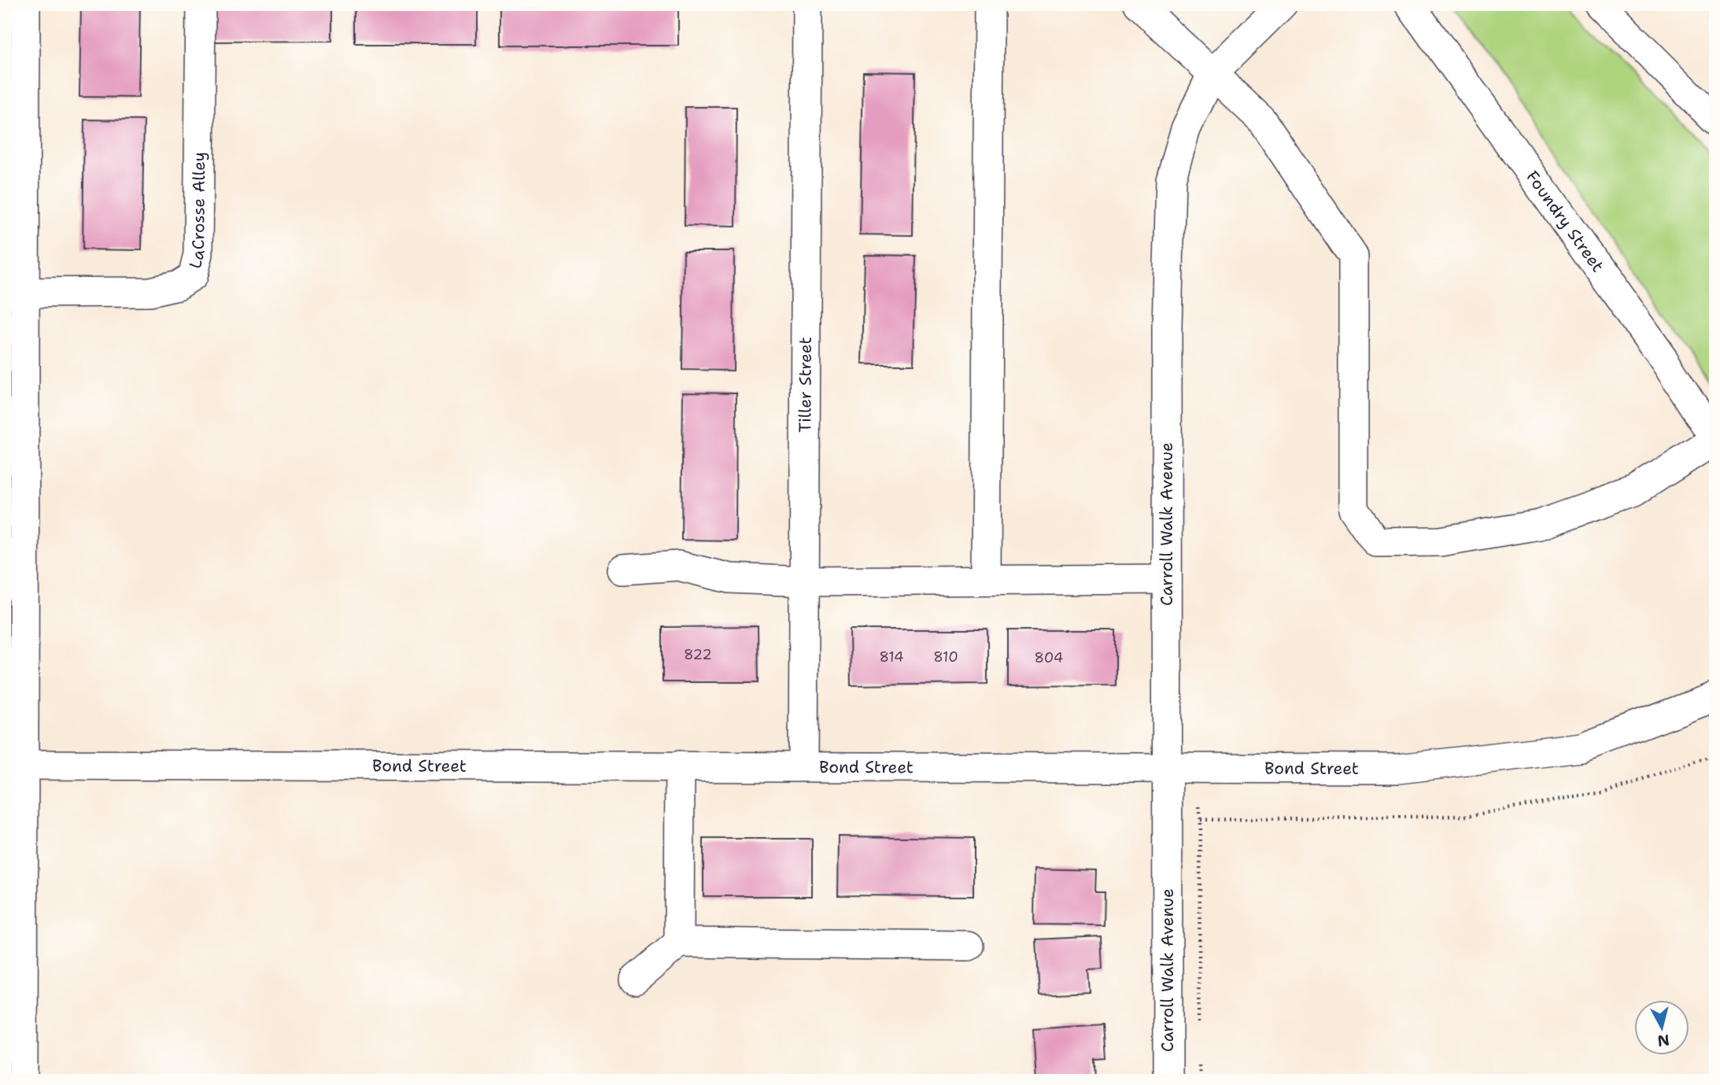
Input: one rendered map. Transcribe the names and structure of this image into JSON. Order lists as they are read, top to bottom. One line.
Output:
{"streets":{"street":["LaCrosse Alley","Foundry Street","Tiller Street","Carroll Walk Avenue","Bond Street"]},"crossings":[["Tiller Street","Bond Street"],["Carroll Walk Avenue","Bond Street"]],"house_numbers":["822","814","810","804"],"north":"bottom"}
